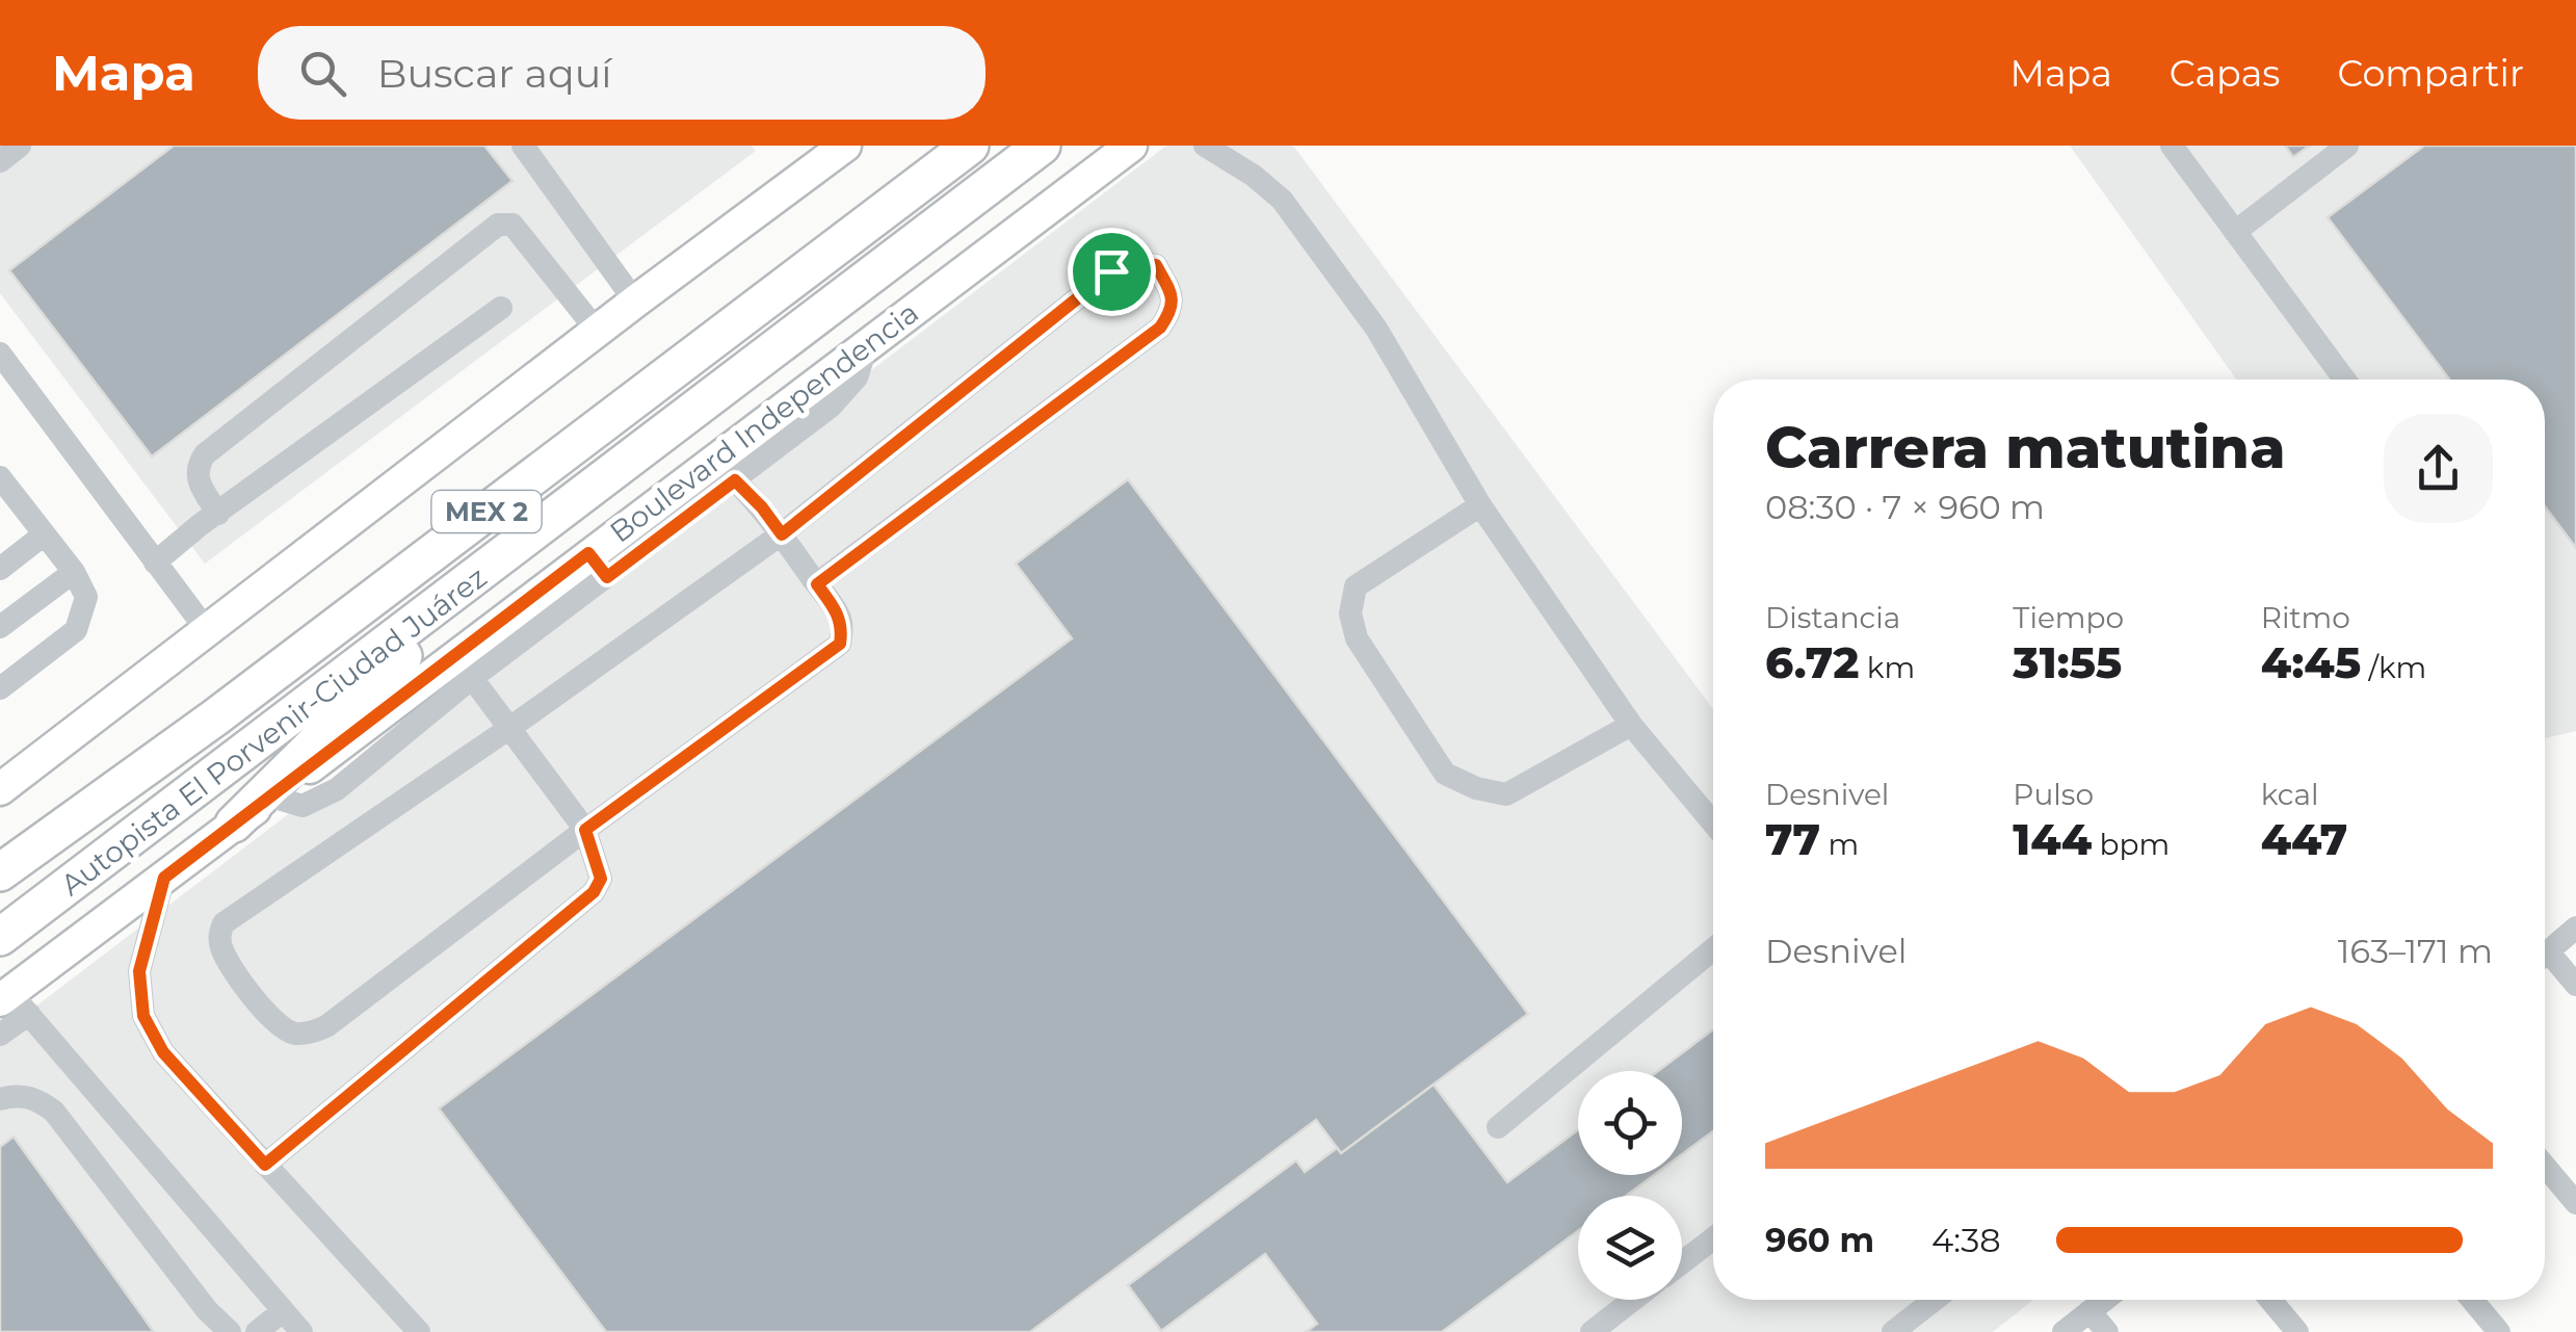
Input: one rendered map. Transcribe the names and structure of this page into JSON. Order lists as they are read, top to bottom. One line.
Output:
{"streets":{"highway":["MEX 2","Autopista El Porvenir-Ciudad Juárez"],"main road":["Boulevard Independencia"]},"page":{"header":"Mapa","search":"Buscar aquí","nav":["Mapa","Capas","Compartir"],"heading":["Carrera matutina","08:30 · 7 × 960 m"],"stats":[["Distancia","6.72 km"],["Tiempo","31:55"],["Ritmo","4:45 /km"],["Desnivel","77 m"],["Pulso","144 bpm"],["kcal","447"]],"chart":["Desnivel","163–171 m"],"list":[{"name":"960 m","note":"4:38"}]}}
